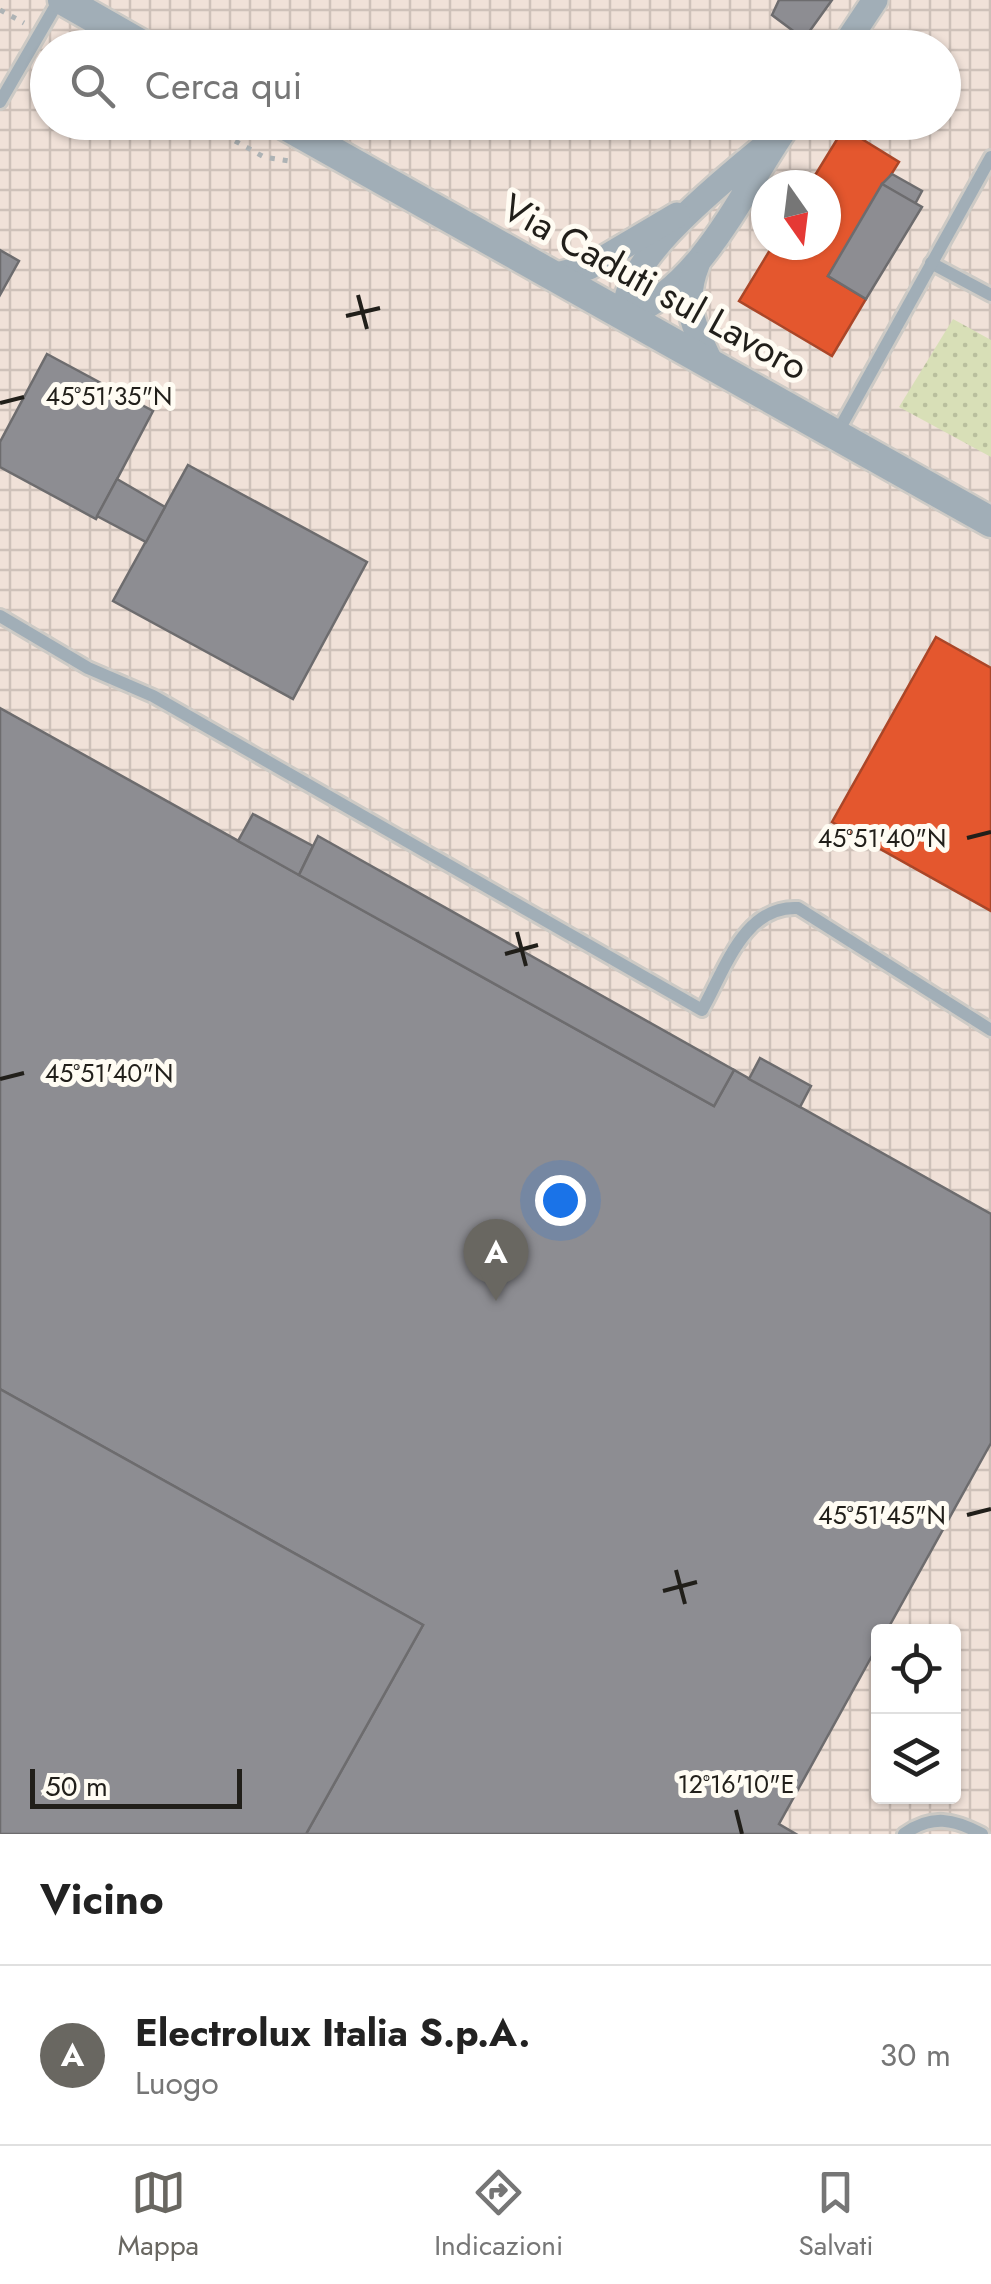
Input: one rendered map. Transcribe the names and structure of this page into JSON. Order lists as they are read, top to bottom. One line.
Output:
{"streets":{"street":["Via Caduti sul Lavoro"]},"scale_bar":"50 m","north":"bottom","page":{"search":"Cerca qui","pins":"A","scale":"50 m","heading":"Vicino","list":[{"mark":"A","name":"Electrolux Italia S.p.A.","note":"Luogo","value":"30 m"}],"nav":["Mappa","Indicazioni","Salvati"]},"coordinates":["45°51'35\"N","45°51'40\"N","45°51'45\"N","12°16'10\"E"]}
